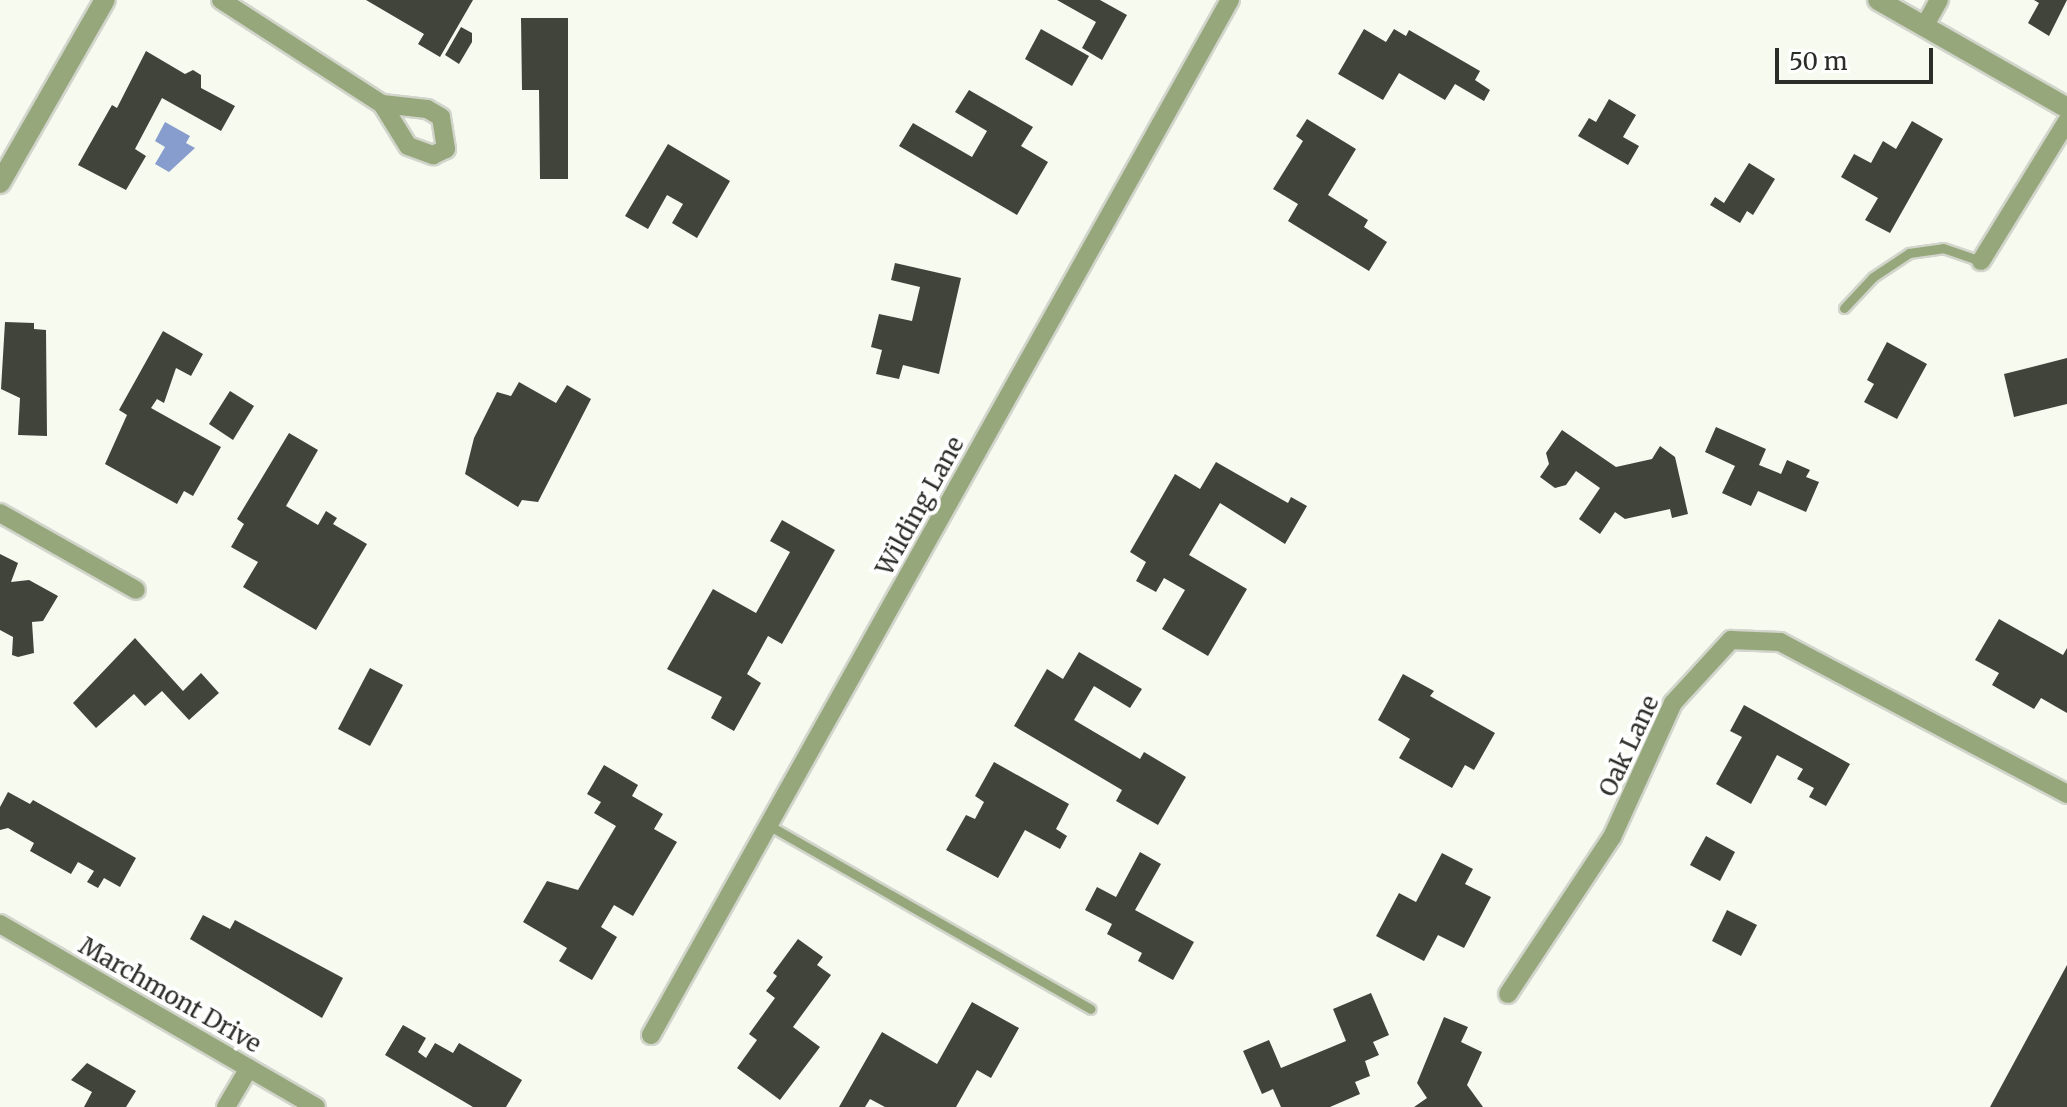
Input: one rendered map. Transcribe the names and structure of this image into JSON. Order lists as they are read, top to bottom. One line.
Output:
{"streets":{"street":["Wilding Lane","Oak Lane","Marchmont Drive"]},"scale_bar":"50 m"}
